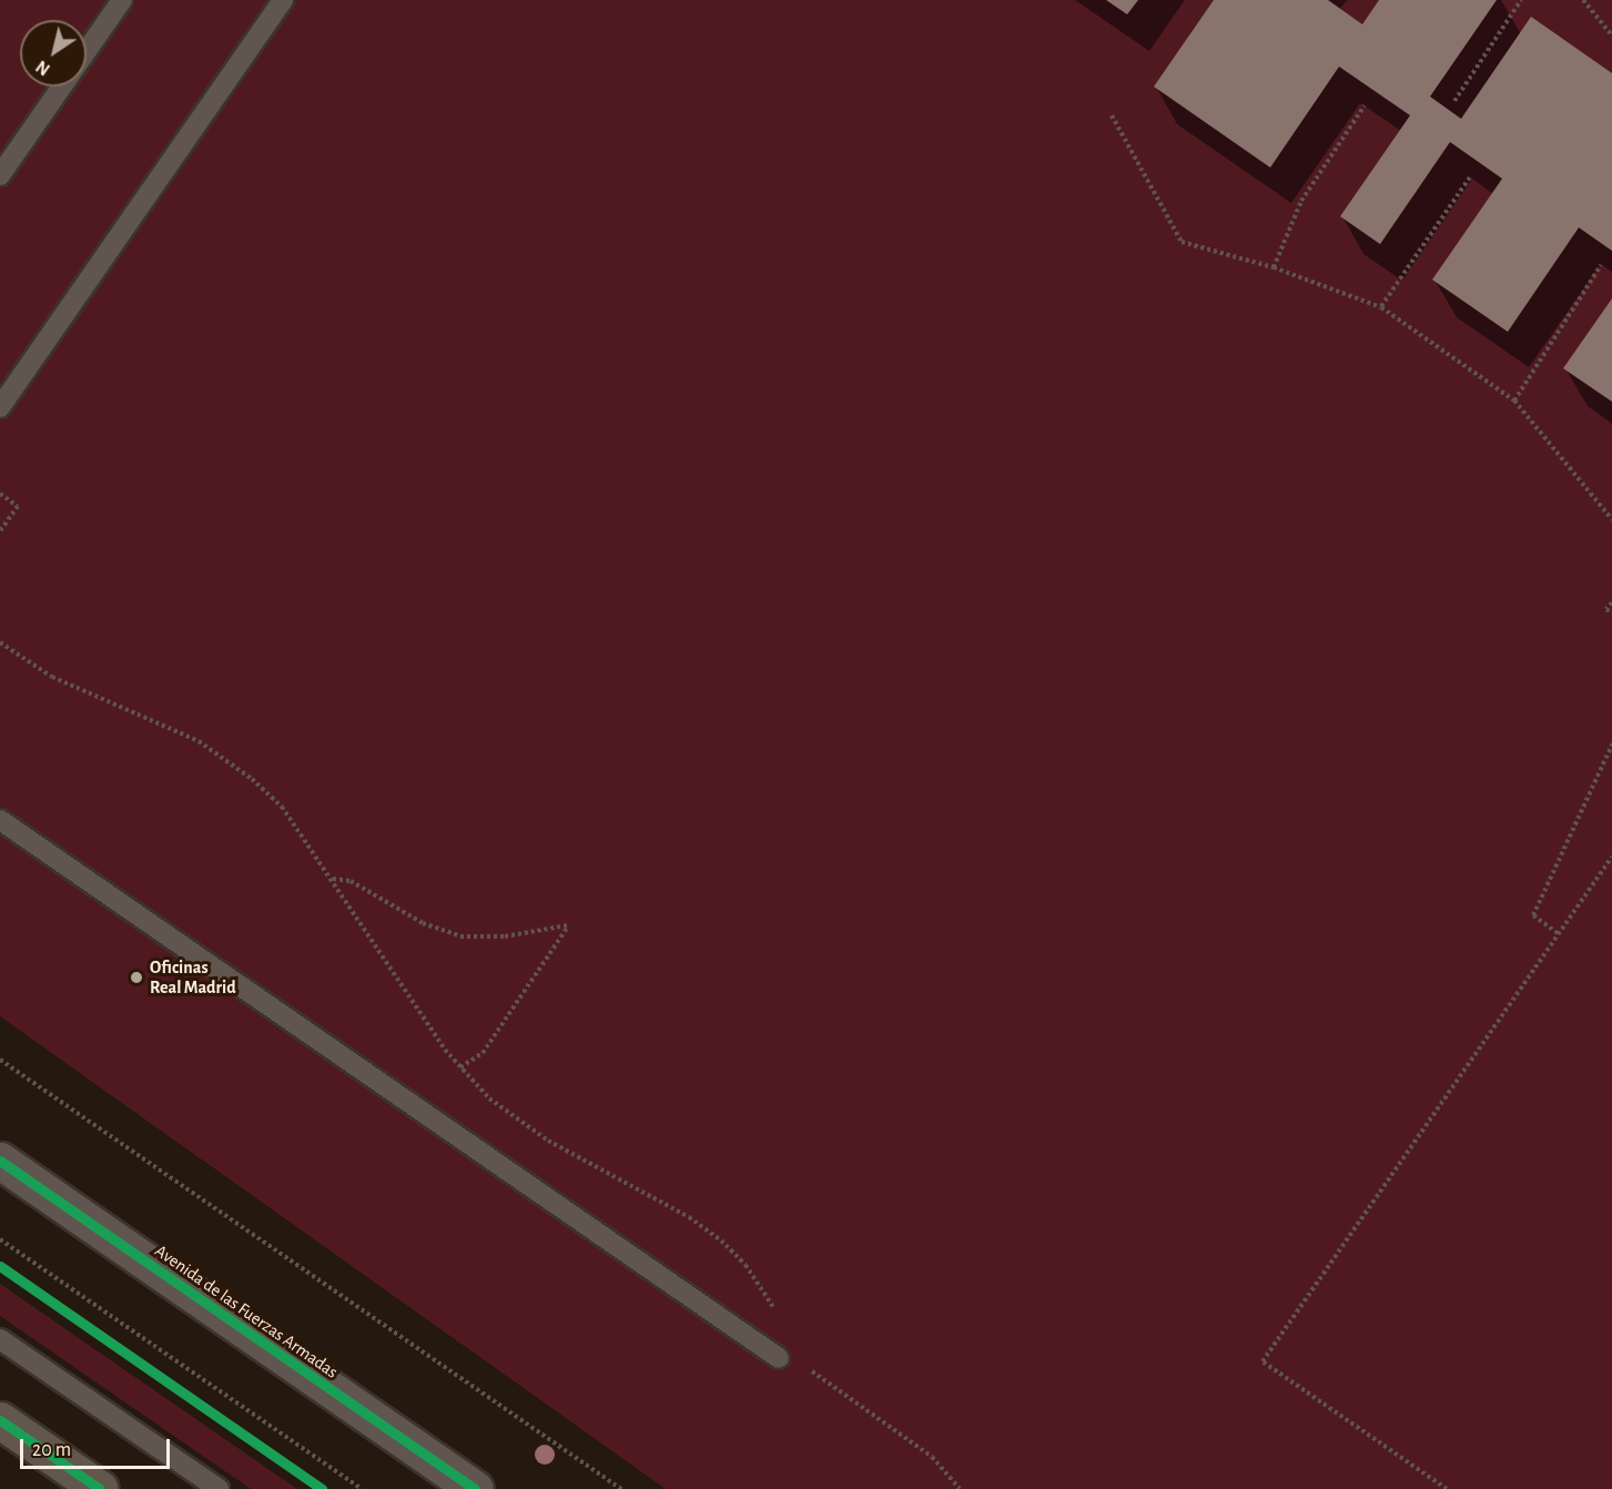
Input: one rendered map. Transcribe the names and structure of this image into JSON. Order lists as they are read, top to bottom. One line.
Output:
{"streets":{"street":["Avenida de las Fuerzas Armadas"]},"places":["Oficinas Real Madrid"],"scale_bar":"20 m","north":"bottom left"}
